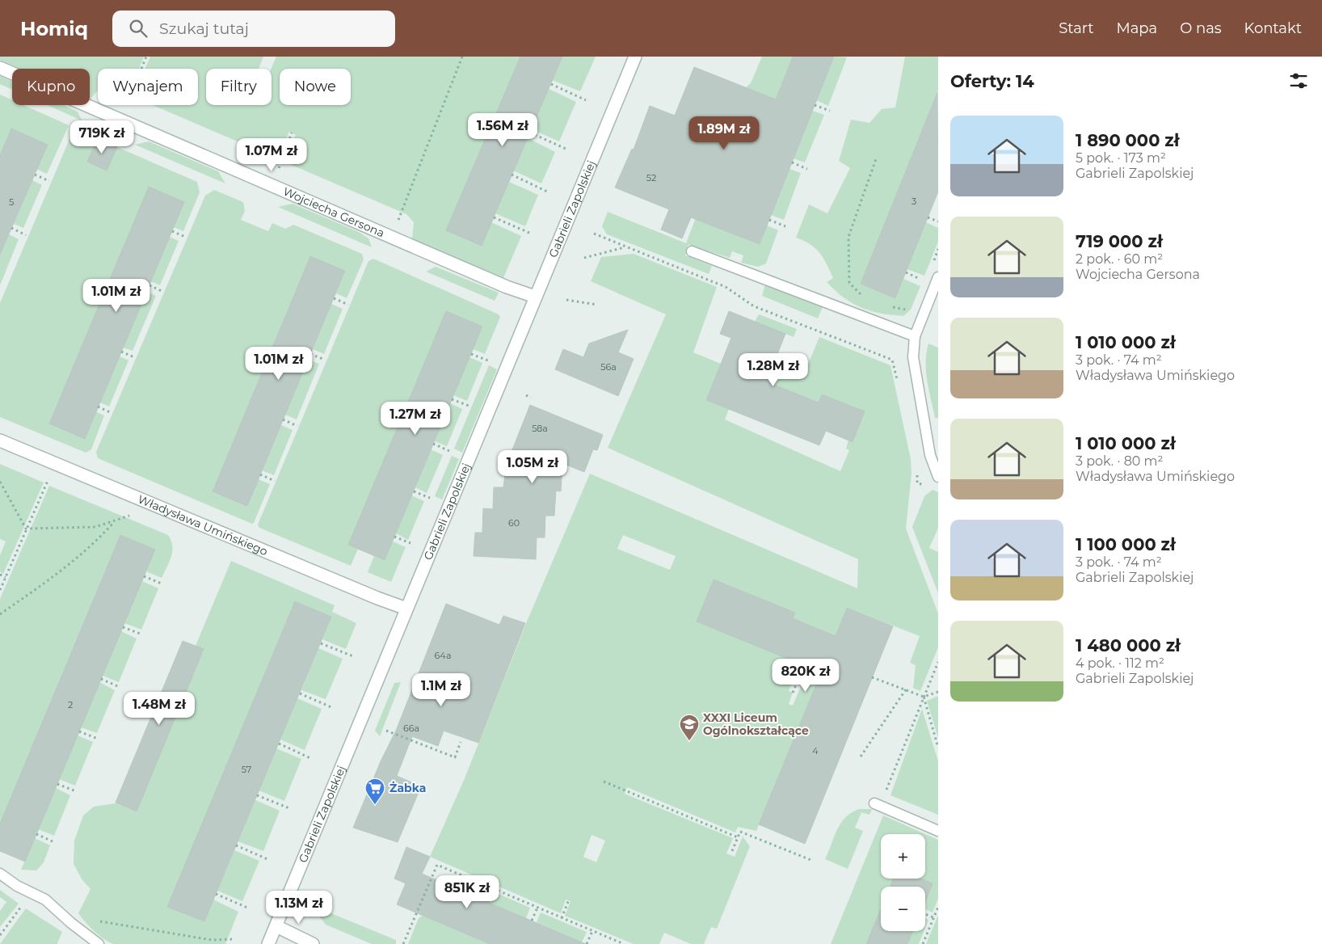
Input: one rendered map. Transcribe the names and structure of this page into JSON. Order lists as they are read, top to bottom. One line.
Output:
{"streets":{"street":["Gabrieli Zapolskiej","Wojciecha Gersona","Władysława Umińskiego"]},"crossings":[["Gabrieli Zapolskiej","Wojciecha Gersona"],["Gabrieli Zapolskiej","Władysława Umińskiego"]],"places":{"school or university":["XXXI Liceum Ogólnokształcące"],"supermarket":["Żabka"]},"house_numbers":["52","3","5","56a","58a","60","64a","2","66a","4","57"],"page":{"header":"Homiq","search":"Szukaj tutaj","nav":["Start","Mapa","O nas","Kontakt"],"heading":"Oferty: 14","chip":["Kupno","Wynajem","Filtry","Nowe"],"list":[{"name":"1 890 000 zł","note":"5 pok. · 173 m² · Gabrieli Zapolskiej"},{"name":"719 000 zł","note":"2 pok. · 60 m² · Wojciecha Gersona"},{"name":"1 010 000 zł","note":"3 pok. · 74 m² · Władysława Umińskiego"},{"name":"1 010 000 zł","note":"3 pok. · 80 m² · Władysława Umińskiego"},{"name":"1 100 000 zł","note":"3 pok. · 74 m² · Gabrieli Zapolskiej"},{"name":"1 480 000 zł","note":"4 pok. · 112 m² · Gabrieli Zapolskiej"}],"price":["1.56M zł","1.89M zł","719K zł","1.07M zł","1.01M zł","1.01M zł","1.28M zł","1.27M zł","1.05M zł","820K zł","1.1M zł","1.48M zł","851K zł","1.13M zł"],"map_buttons":["+","−"]}}
